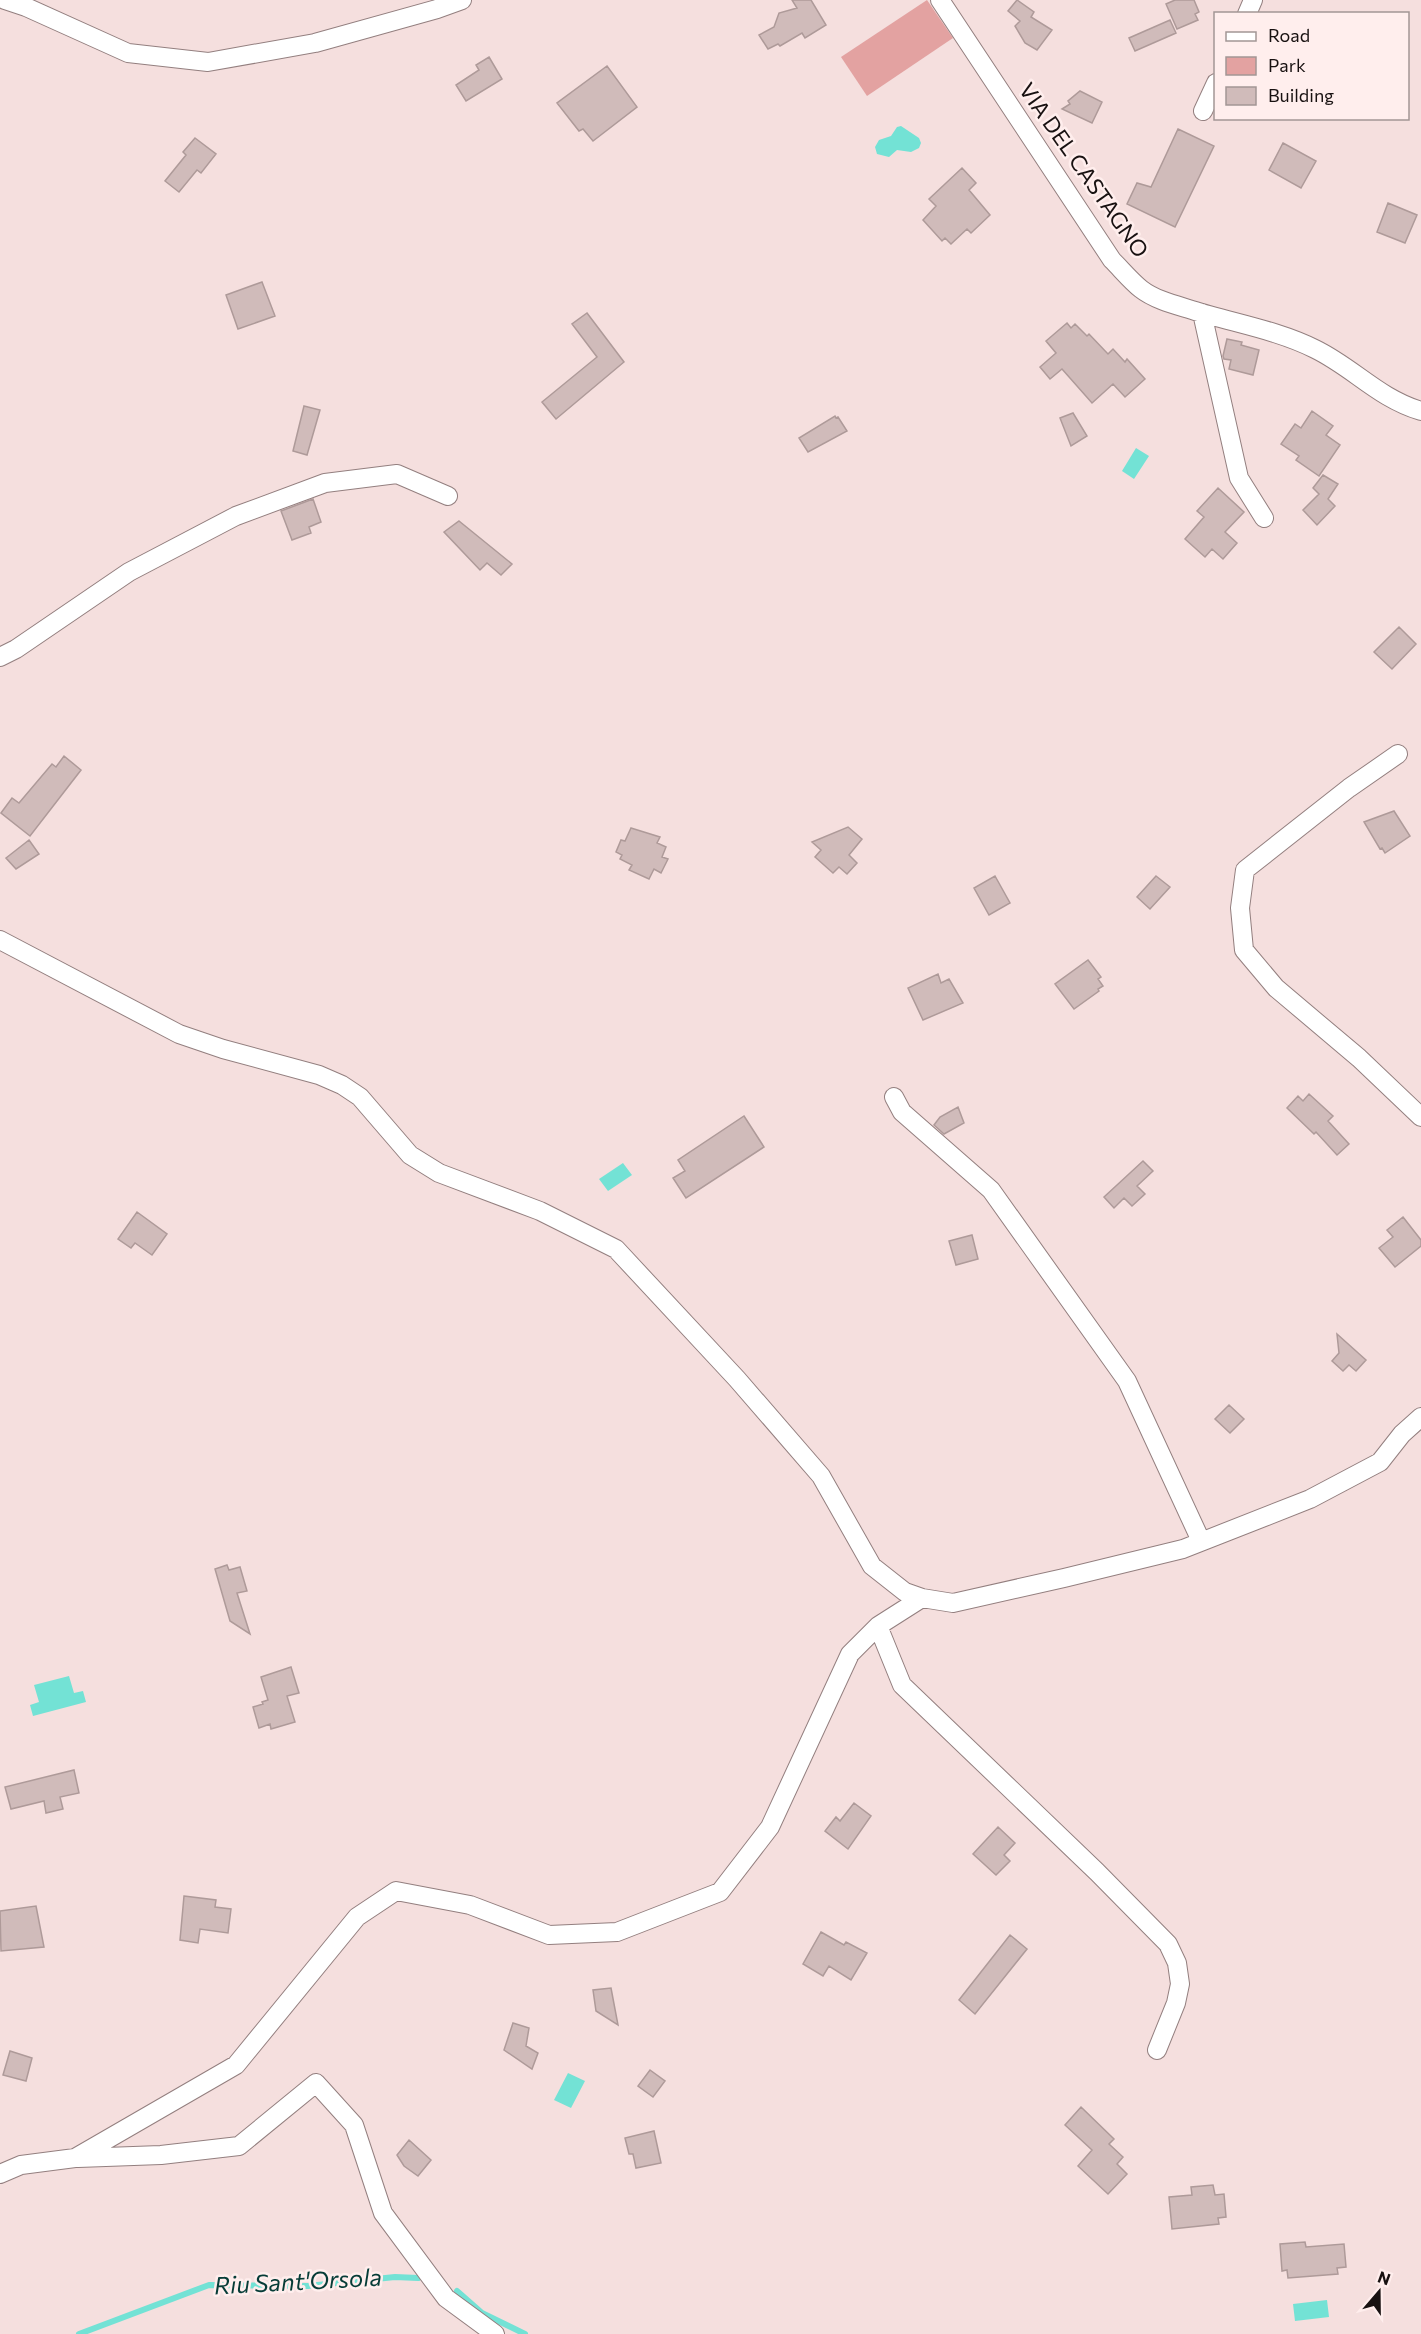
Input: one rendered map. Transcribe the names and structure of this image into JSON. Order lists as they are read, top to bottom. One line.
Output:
{"streets":{"street":["VIA DEL CASTAGNO"]},"water":["Riu Sant'Orsola"],"legend":["Road","Park","Building"],"north":"top"}
